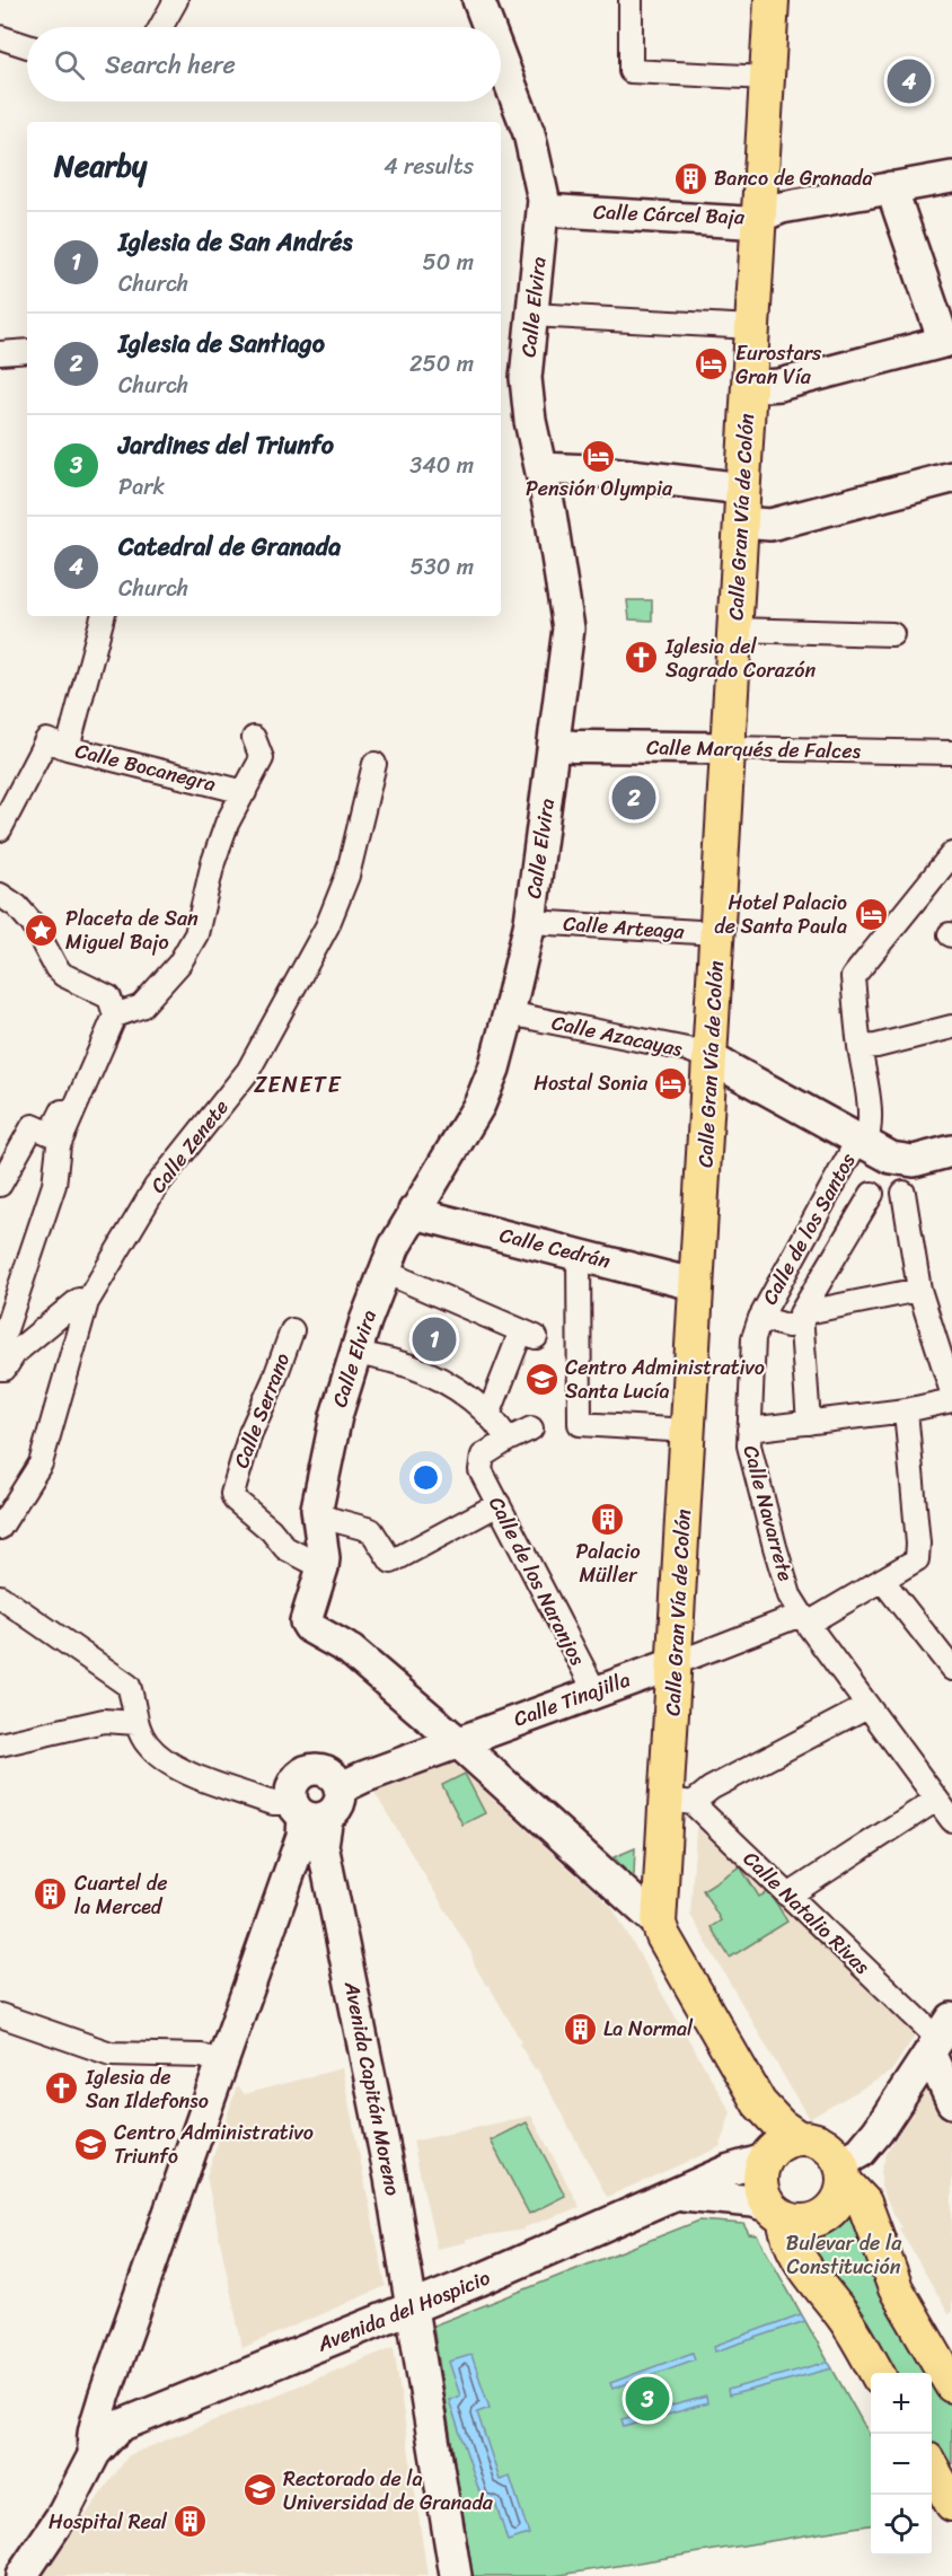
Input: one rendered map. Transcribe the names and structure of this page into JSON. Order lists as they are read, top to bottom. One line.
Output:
{"streets":{"main road":["Calle Cárcel Baja","Calle Elvira","Calle Gran Vía de Colón","Calle Marqués de Falces","Calle Azacayas","Calle Cedrán","Calle Tinajilla","Avenida Capitán Moreno","Avenida del Hospicio"],"street":["Calle Bocanegra","Calle Arteaga","Calle Zenete","Calle de los Santos","Calle Serrano","Calle Navarrete","Calle de los Naranjos","Calle Natalio Rivas"]},"crossings":[["Calle Cárcel Baja","Calle Elvira"],["Calle Cárcel Baja","Calle Gran Vía de Colón"],["Calle Elvira","Calle Marqués de Falces"],["Calle Elvira","Calle Arteaga"],["Calle Elvira","Calle Azacayas"],["Calle Elvira","Calle Cedrán"],["Calle Elvira","Calle Serrano"],["Calle Elvira","Calle Tinajilla"],["Calle Gran Vía de Colón","Calle Marqués de Falces"],["Calle Gran Vía de Colón","Calle Arteaga"],["Calle Gran Vía de Colón","Calle Azacayas"],["Calle Gran Vía de Colón","Calle Cedrán"],["Calle Gran Vía de Colón","Calle Tinajilla"],["Calle Gran Vía de Colón","Calle Natalio Rivas"],["Calle Azacayas","Calle de los Santos"],["Calle de los Santos","Calle Navarrete"],["Calle Navarrete","Calle Tinajilla"],["Calle de los Naranjos","Calle Tinajilla"],["Calle Tinajilla","Avenida Capitán Moreno"],["Avenida Capitán Moreno","Avenida del Hospicio"]],"districts":["ZENETE"],"parks":["Bulevar de la Constitución"],"places":{"building":["Banco de Granada","Palacio Müller","Cuartel de la Merced","La Normal","Hospital Real"],"hotel":["Eurostars Gran Vía","Pensión Olympia","Hotel Palacio de Santa Paula","Hostal Sonia"],"church":["Iglesia del Sagrado Corazón","Iglesia de San Ildefonso"],"place":["Placeta de San Miguel Bajo"],"school or university":["Centro Administrativo Santa Lucía","Centro Administrativo Triunfo","Rectorado de la Universidad de Granada"]},"page":{"search":"Search here","pins":["4","2","1","3"],"heading":["Nearby","4 results"],"list":[{"mark":"1","name":"Iglesia de San Andrés","note":"Church","value":"50 m"},{"mark":"2","name":"Iglesia de Santiago","note":"Church","value":"250 m"},{"mark":"3","name":"Jardines del Triunfo","note":"Park","value":"340 m"},{"mark":"4","name":"Catedral de Granada","note":"Church","value":"530 m"}],"map_buttons":["+","−"]}}
